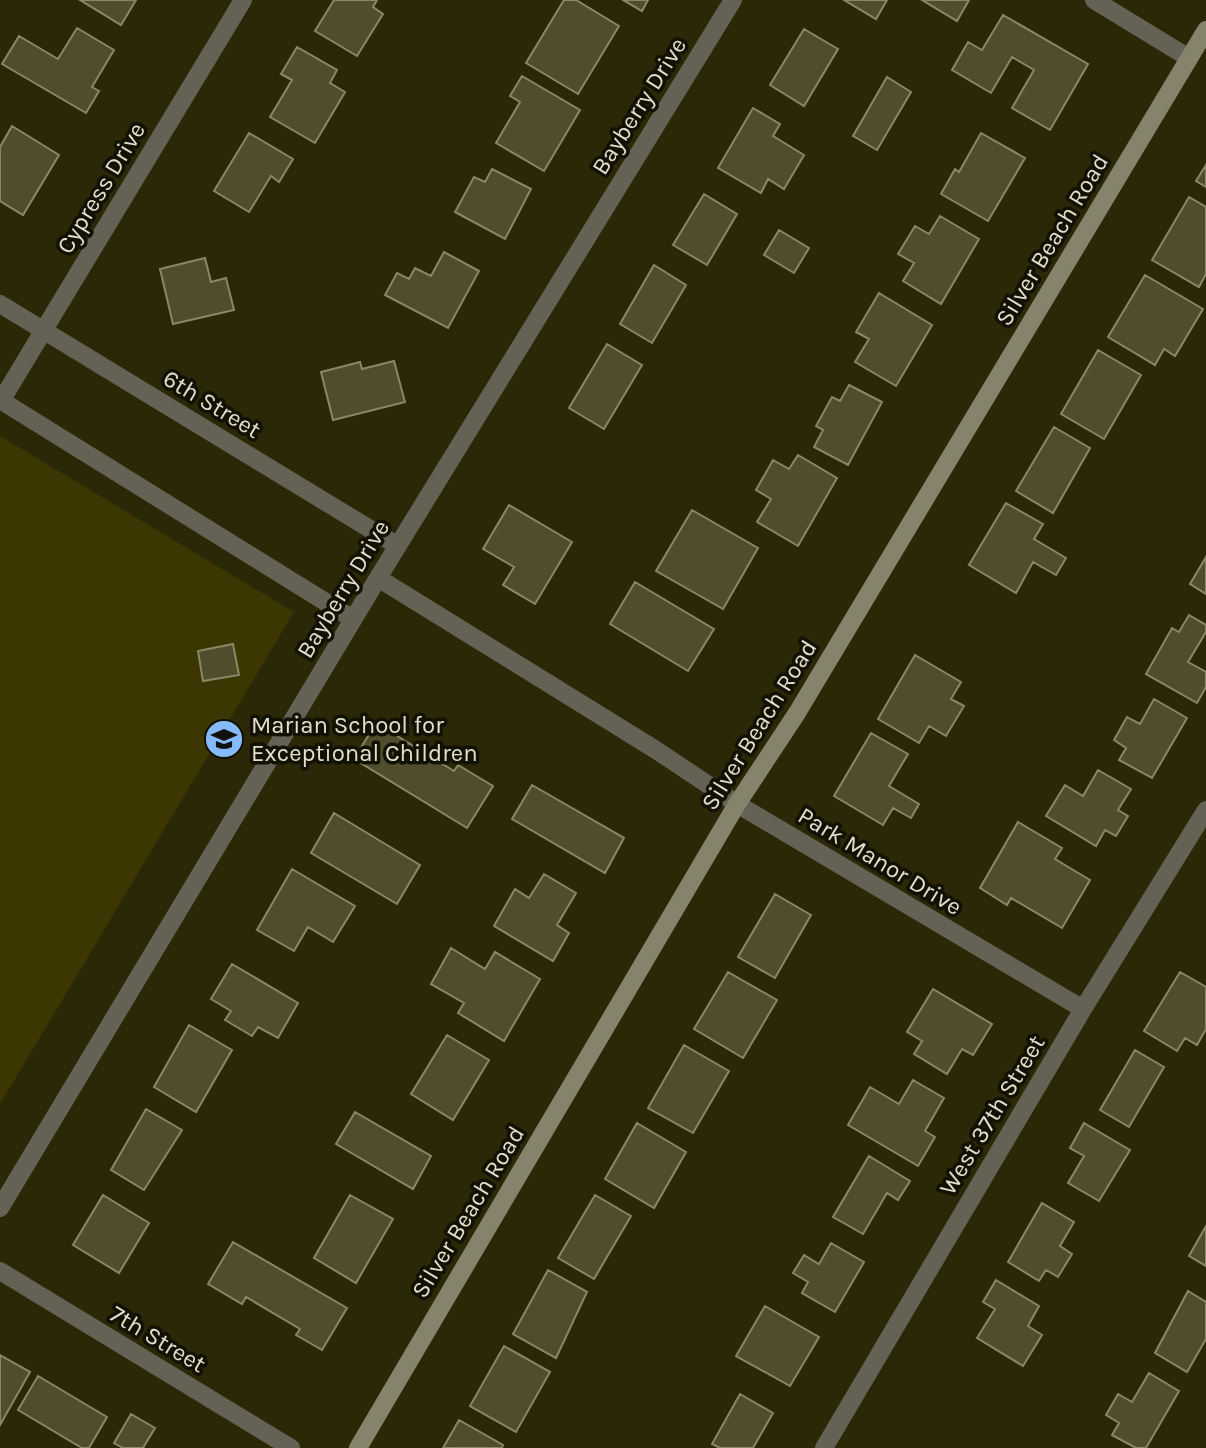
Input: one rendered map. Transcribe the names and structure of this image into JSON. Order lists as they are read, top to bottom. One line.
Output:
{"streets":{"street":["Bayberry Drive","Cypress Drive","Silver Beach Road","6th Street","Park Manor Drive","West 37th Street","7th Street"]},"crossings":[["Bayberry Drive","6th Street"],["Bayberry Drive","Park Manor Drive"],["Cypress Drive","6th Street"],["Silver Beach Road","Park Manor Drive"],["Park Manor Drive","West 37th Street"]],"places":{"school or university":["Marian School for Exceptional Children"]}}
